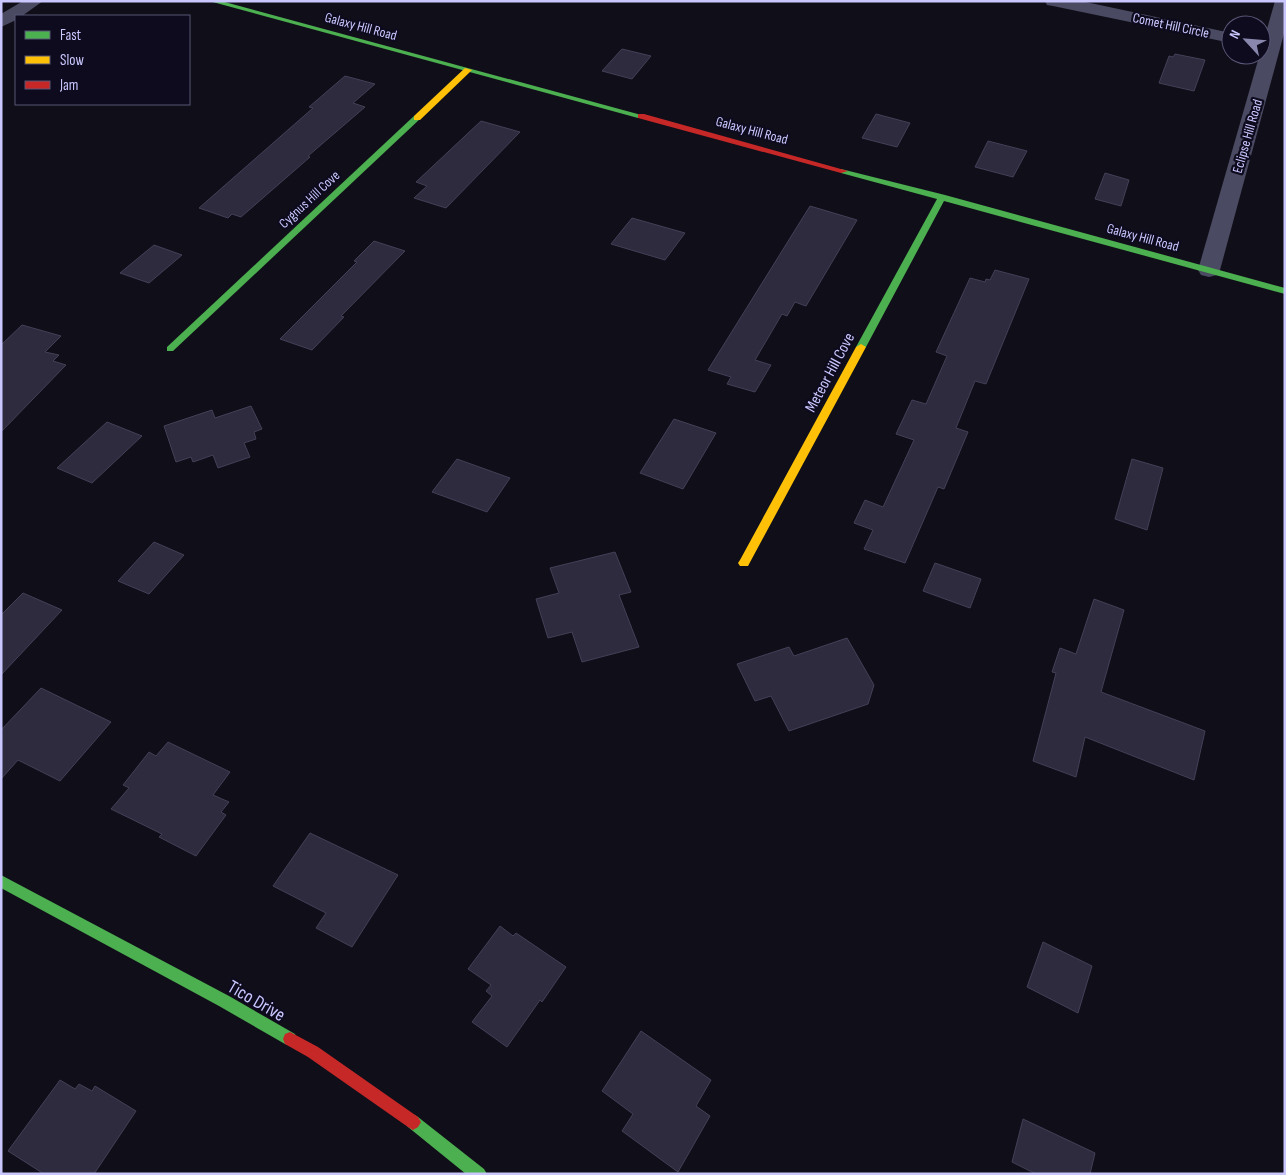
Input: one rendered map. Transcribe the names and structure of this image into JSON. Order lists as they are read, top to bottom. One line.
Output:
{"streets":{"street":["Comet Hill Circle","Galaxy Hill Road","Eclipse Hill Road","Cygnus Hill Cove","Meteor Hill Cove","Tico Drive"]},"crossings":[["Galaxy Hill Road","Eclipse Hill Road"],["Galaxy Hill Road","Cygnus Hill Cove"],["Galaxy Hill Road","Meteor Hill Cove"]],"legend":["Fast","Slow","Jam"],"north":"top left"}
